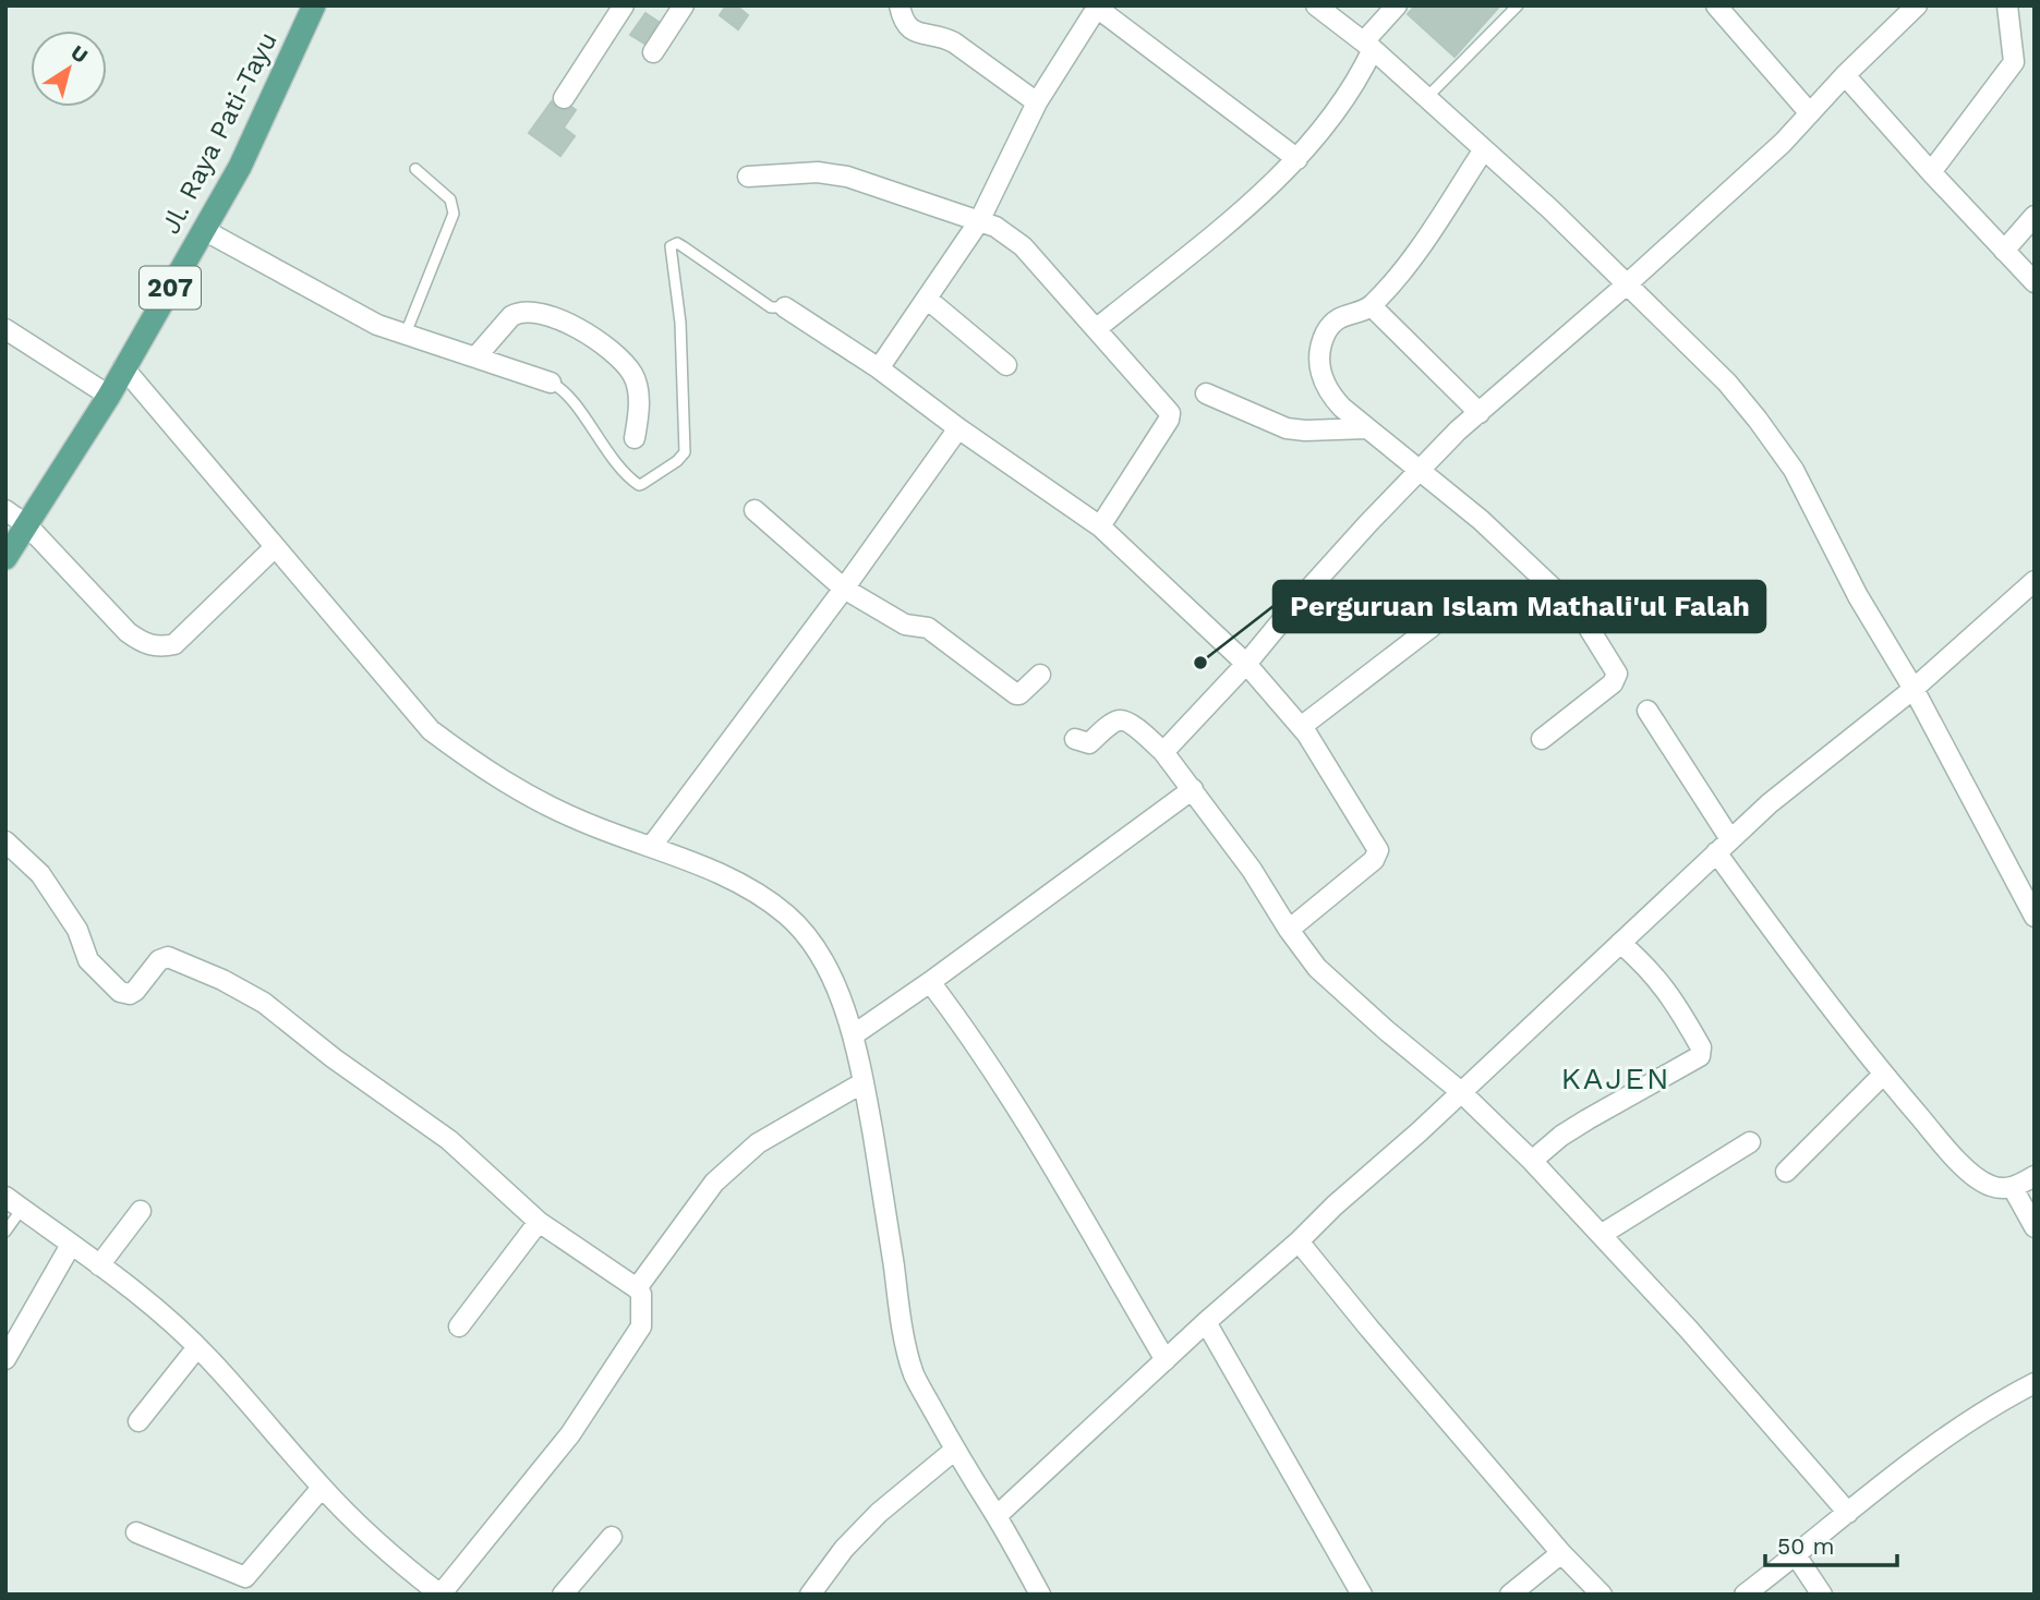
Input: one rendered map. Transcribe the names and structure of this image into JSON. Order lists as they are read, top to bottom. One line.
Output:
{"streets":{"main road":["Jl. Raya Pati-Tayu","207"]},"districts":["KAJEN"],"places":["Perguruan Islam Mathali'ul Falah"],"scale_bar":"50 m","north":"top right"}
